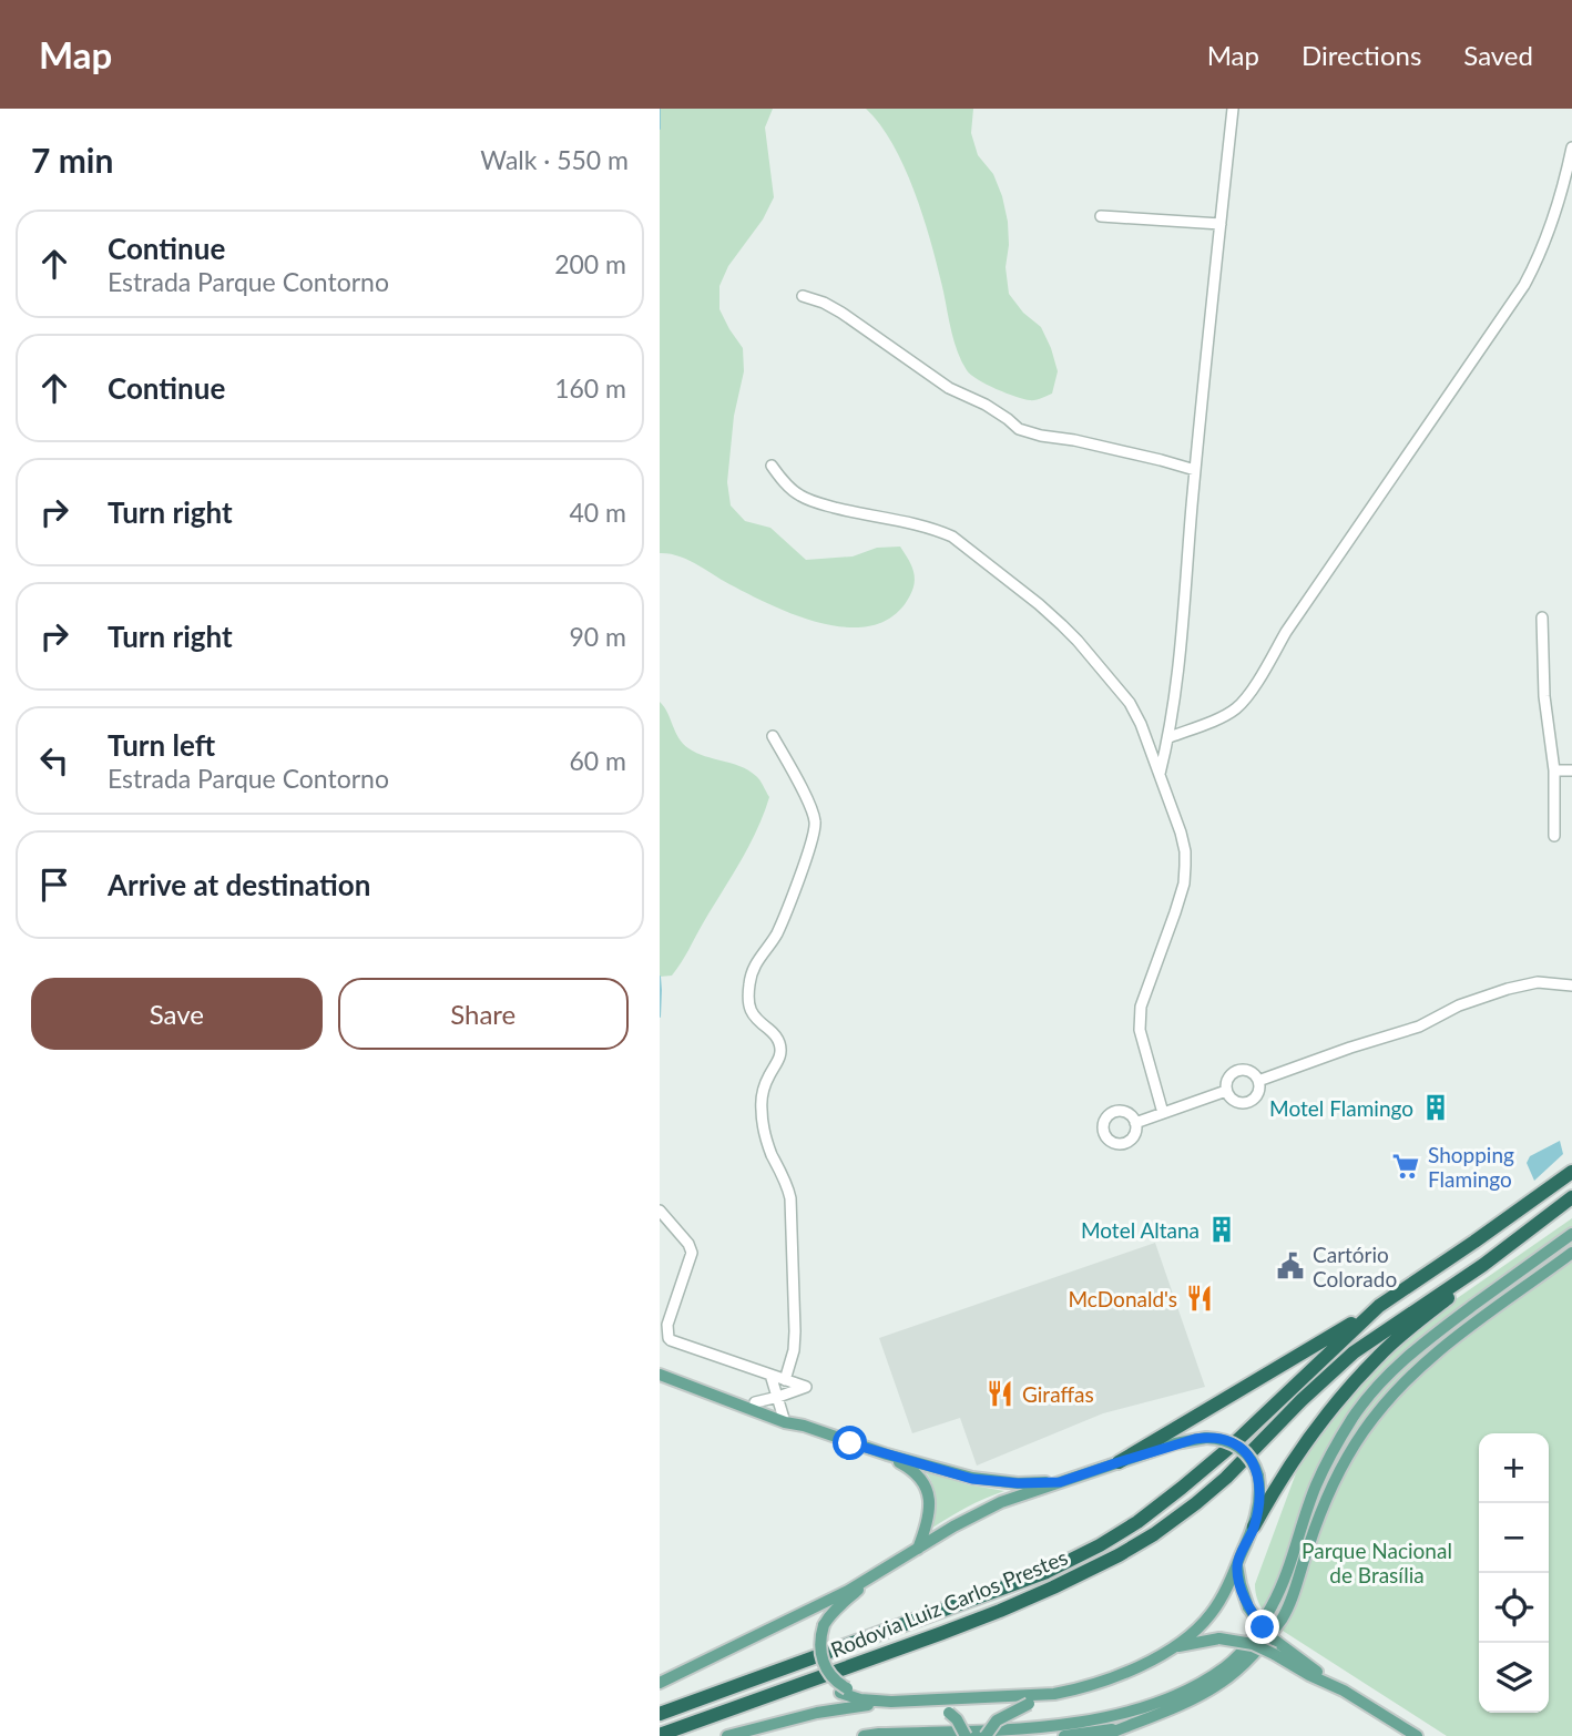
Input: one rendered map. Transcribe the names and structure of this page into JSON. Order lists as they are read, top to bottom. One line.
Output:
{"streets":{"highway":["Rodovia Luiz Carlos Prestes"]},"parks":["Parque Nacional de Brasília"],"places":{"building":["Motel Flamingo","Motel Altana"],"supermarket":["Shopping Flamingo"],"public building":["Cartório Colorado"],"restaurant":["McDonald's","Giraffas"]},"page":{"header":"Map","nav":["Map","Directions","Saved"],"heading":["7 min","Walk · 550 m"],"list":[["Continue","Estrada Parque Contorno","200 m"],["Continue","160 m"],["Turn right","40 m"],["Turn right","90 m"],["Turn left","Estrada Parque Contorno","60 m"],"Arrive at destination"],"buttons":["Save","Share"],"map_buttons":["+","−"]}}
